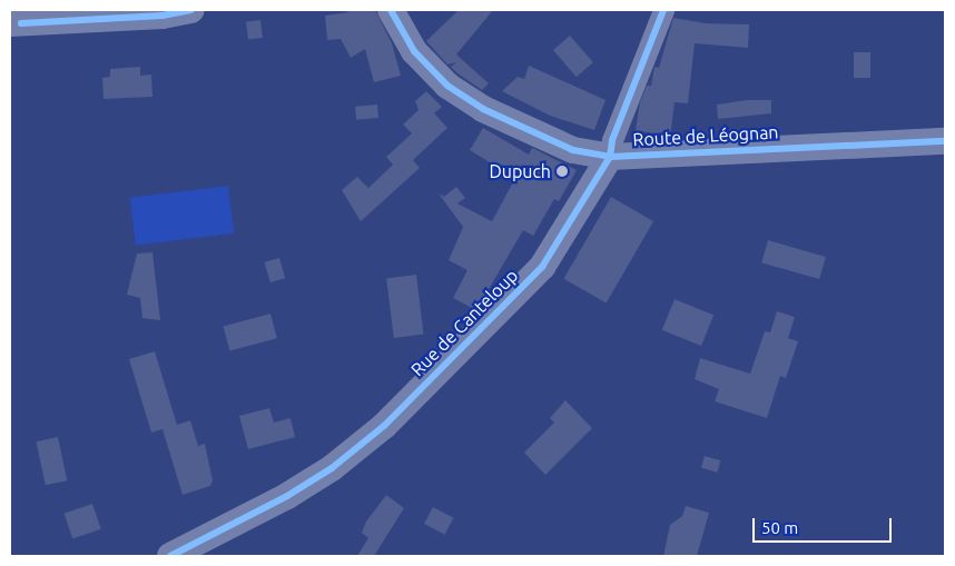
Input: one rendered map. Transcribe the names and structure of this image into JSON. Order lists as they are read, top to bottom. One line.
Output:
{"streets":{"street":["Route de Léognan","Rue de Canteloup"]},"crossings":[["Route de Léognan","Rue de Canteloup"]],"places":["Dupuch"],"scale_bar":"50 m"}
